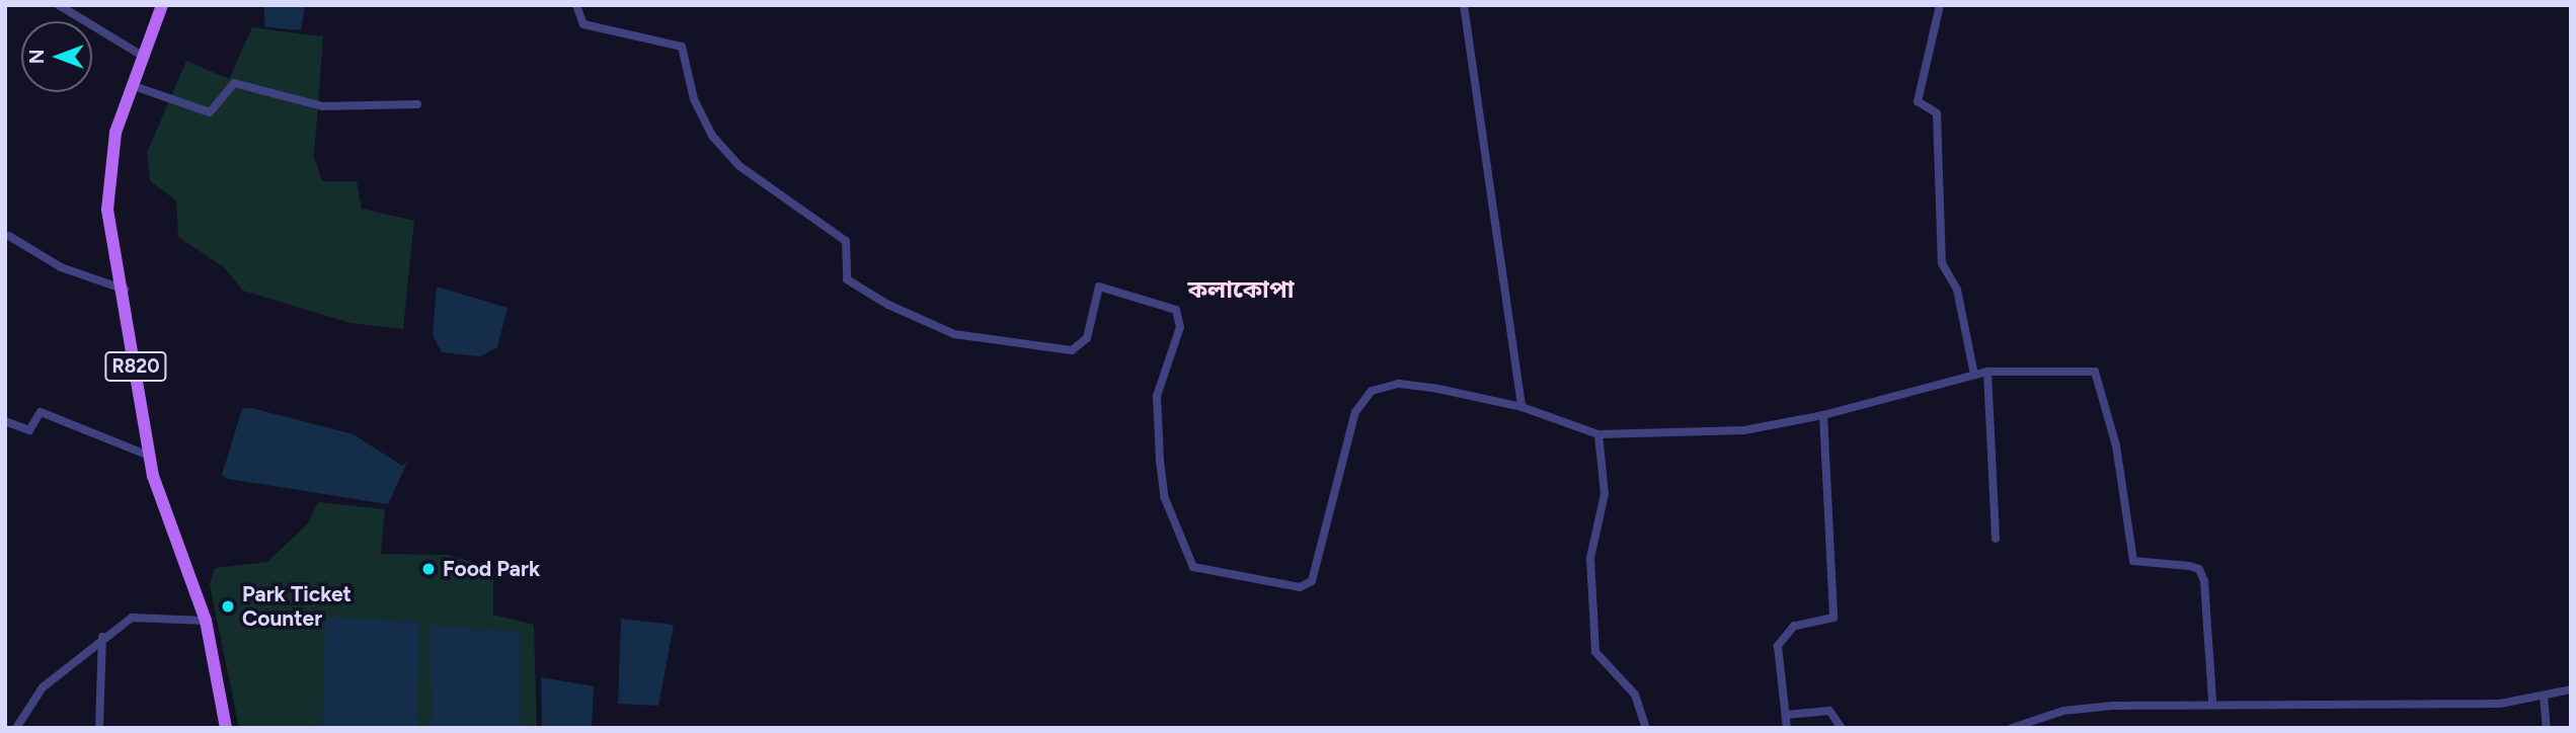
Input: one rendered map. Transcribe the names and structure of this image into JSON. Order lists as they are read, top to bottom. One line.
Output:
{"streets":{"main road":["R820"]},"districts":["কলাকোপা"],"places":["Food Park","Park Ticket Counter"],"north":"left"}
